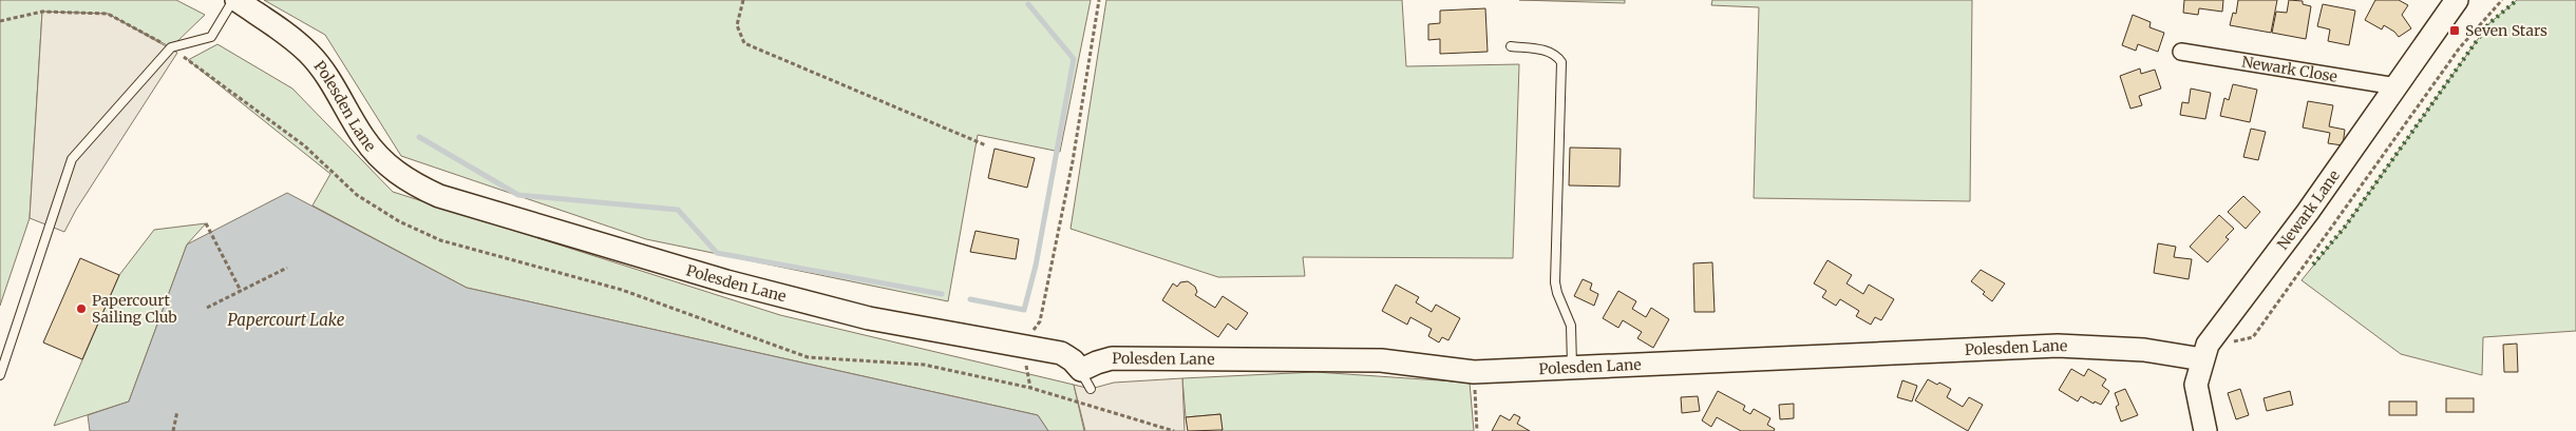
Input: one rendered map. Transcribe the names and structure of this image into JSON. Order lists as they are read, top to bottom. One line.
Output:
{"streets":{"street":["Newark Close","Polesden Lane","Newark Lane"]},"crossings":[["Newark Close","Newark Lane"],["Polesden Lane","Newark Lane"]],"water":["Papercourt Lake"],"places":{"transit":["Seven Stars"],"other":["Papercourt Sailing Club"]}}
